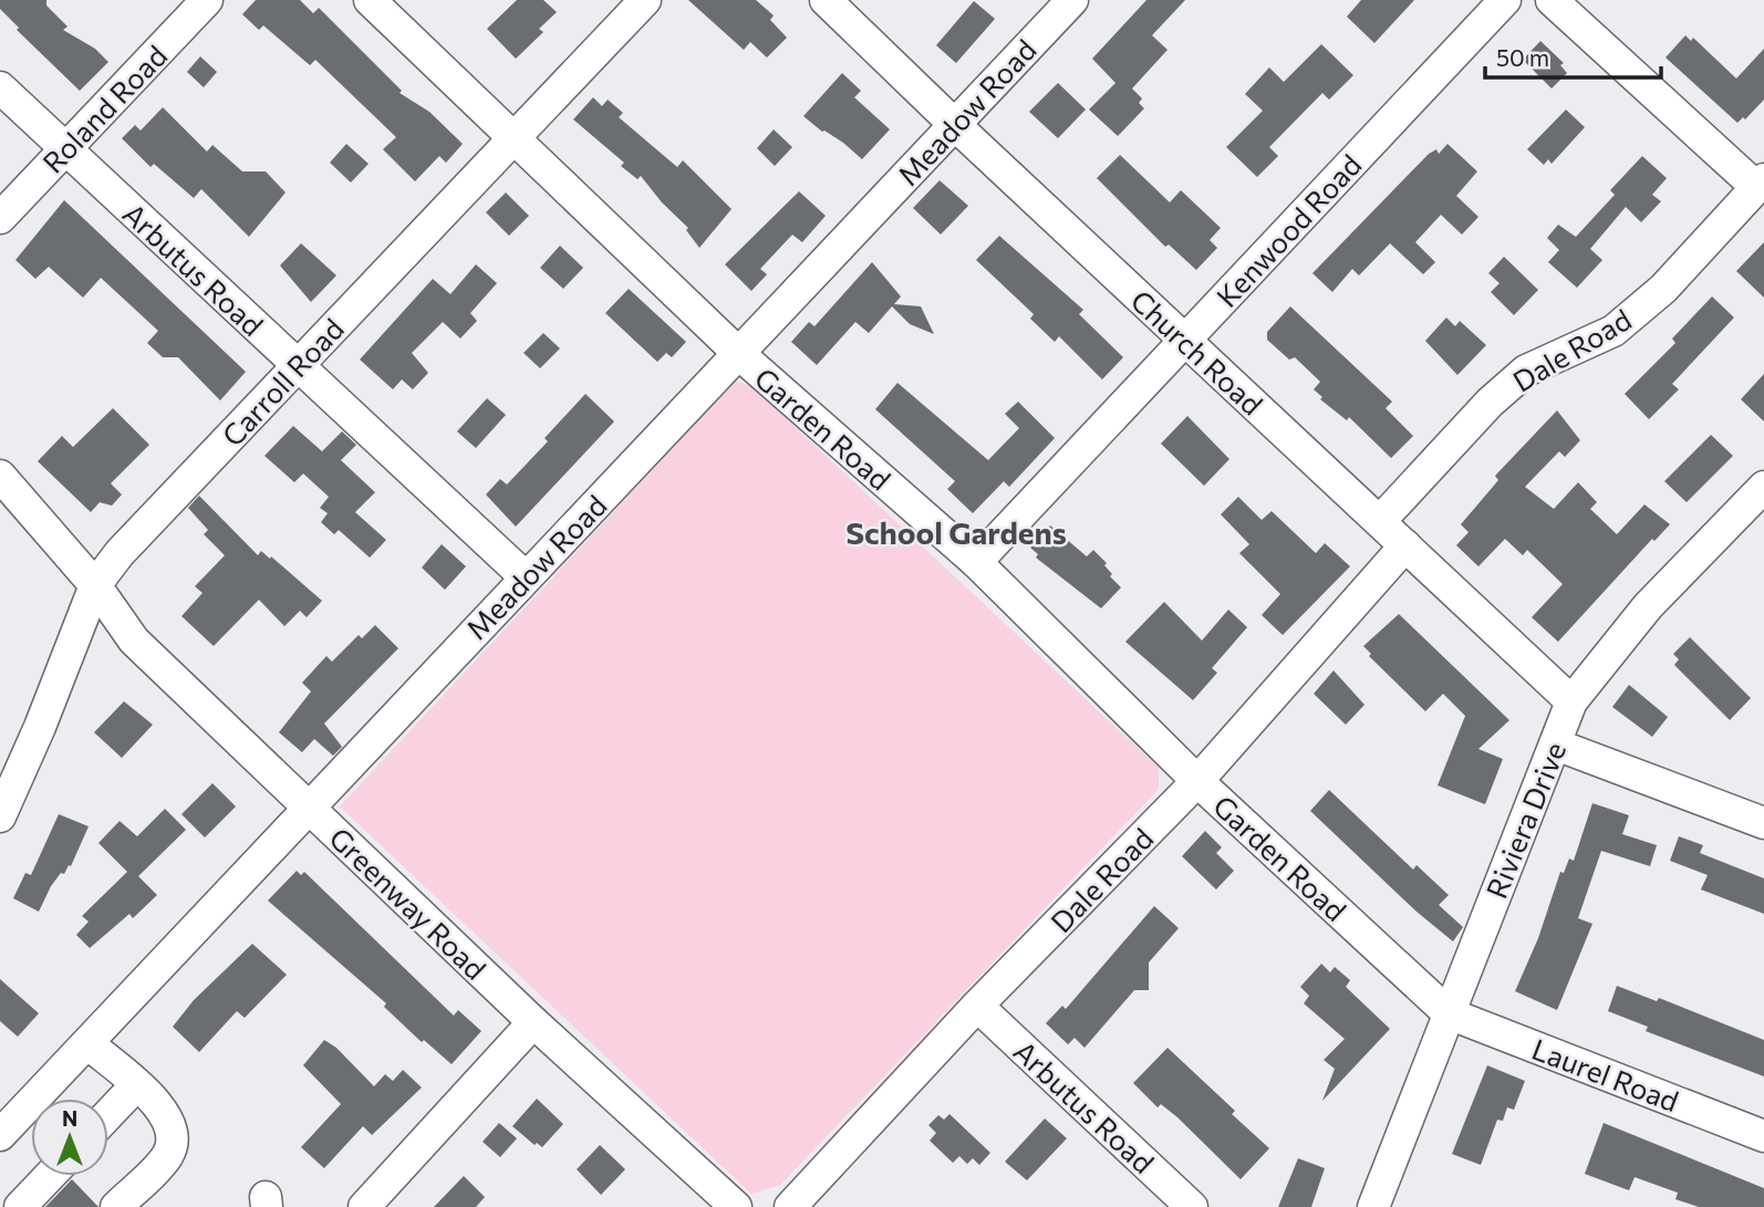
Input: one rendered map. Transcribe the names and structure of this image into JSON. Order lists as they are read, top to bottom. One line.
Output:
{"streets":{"street":["Roland Road","Meadow Road","Kenwood Road","Arbutus Road","Dale Road","Church Road","Carroll Road","Garden Road","Riviera Drive","Greenway Road","Laurel Road"]},"crossings":[["Roland Road","Arbutus Road"],["Meadow Road","Arbutus Road"],["Meadow Road","Church Road"],["Meadow Road","Garden Road"],["Meadow Road","Greenway Road"],["Kenwood Road","Church Road"],["Kenwood Road","Garden Road"],["Arbutus Road","Dale Road"],["Arbutus Road","Carroll Road"],["Dale Road","Church Road"],["Dale Road","Garden Road"],["Church Road","Riviera Drive"],["Carroll Road","Garden Road"],["Carroll Road","Greenway Road"],["Garden Road","Riviera Drive"],["Garden Road","Laurel Road"],["Riviera Drive","Laurel Road"]],"districts":["School Gardens"],"scale_bar":"50 m","north":"top"}
